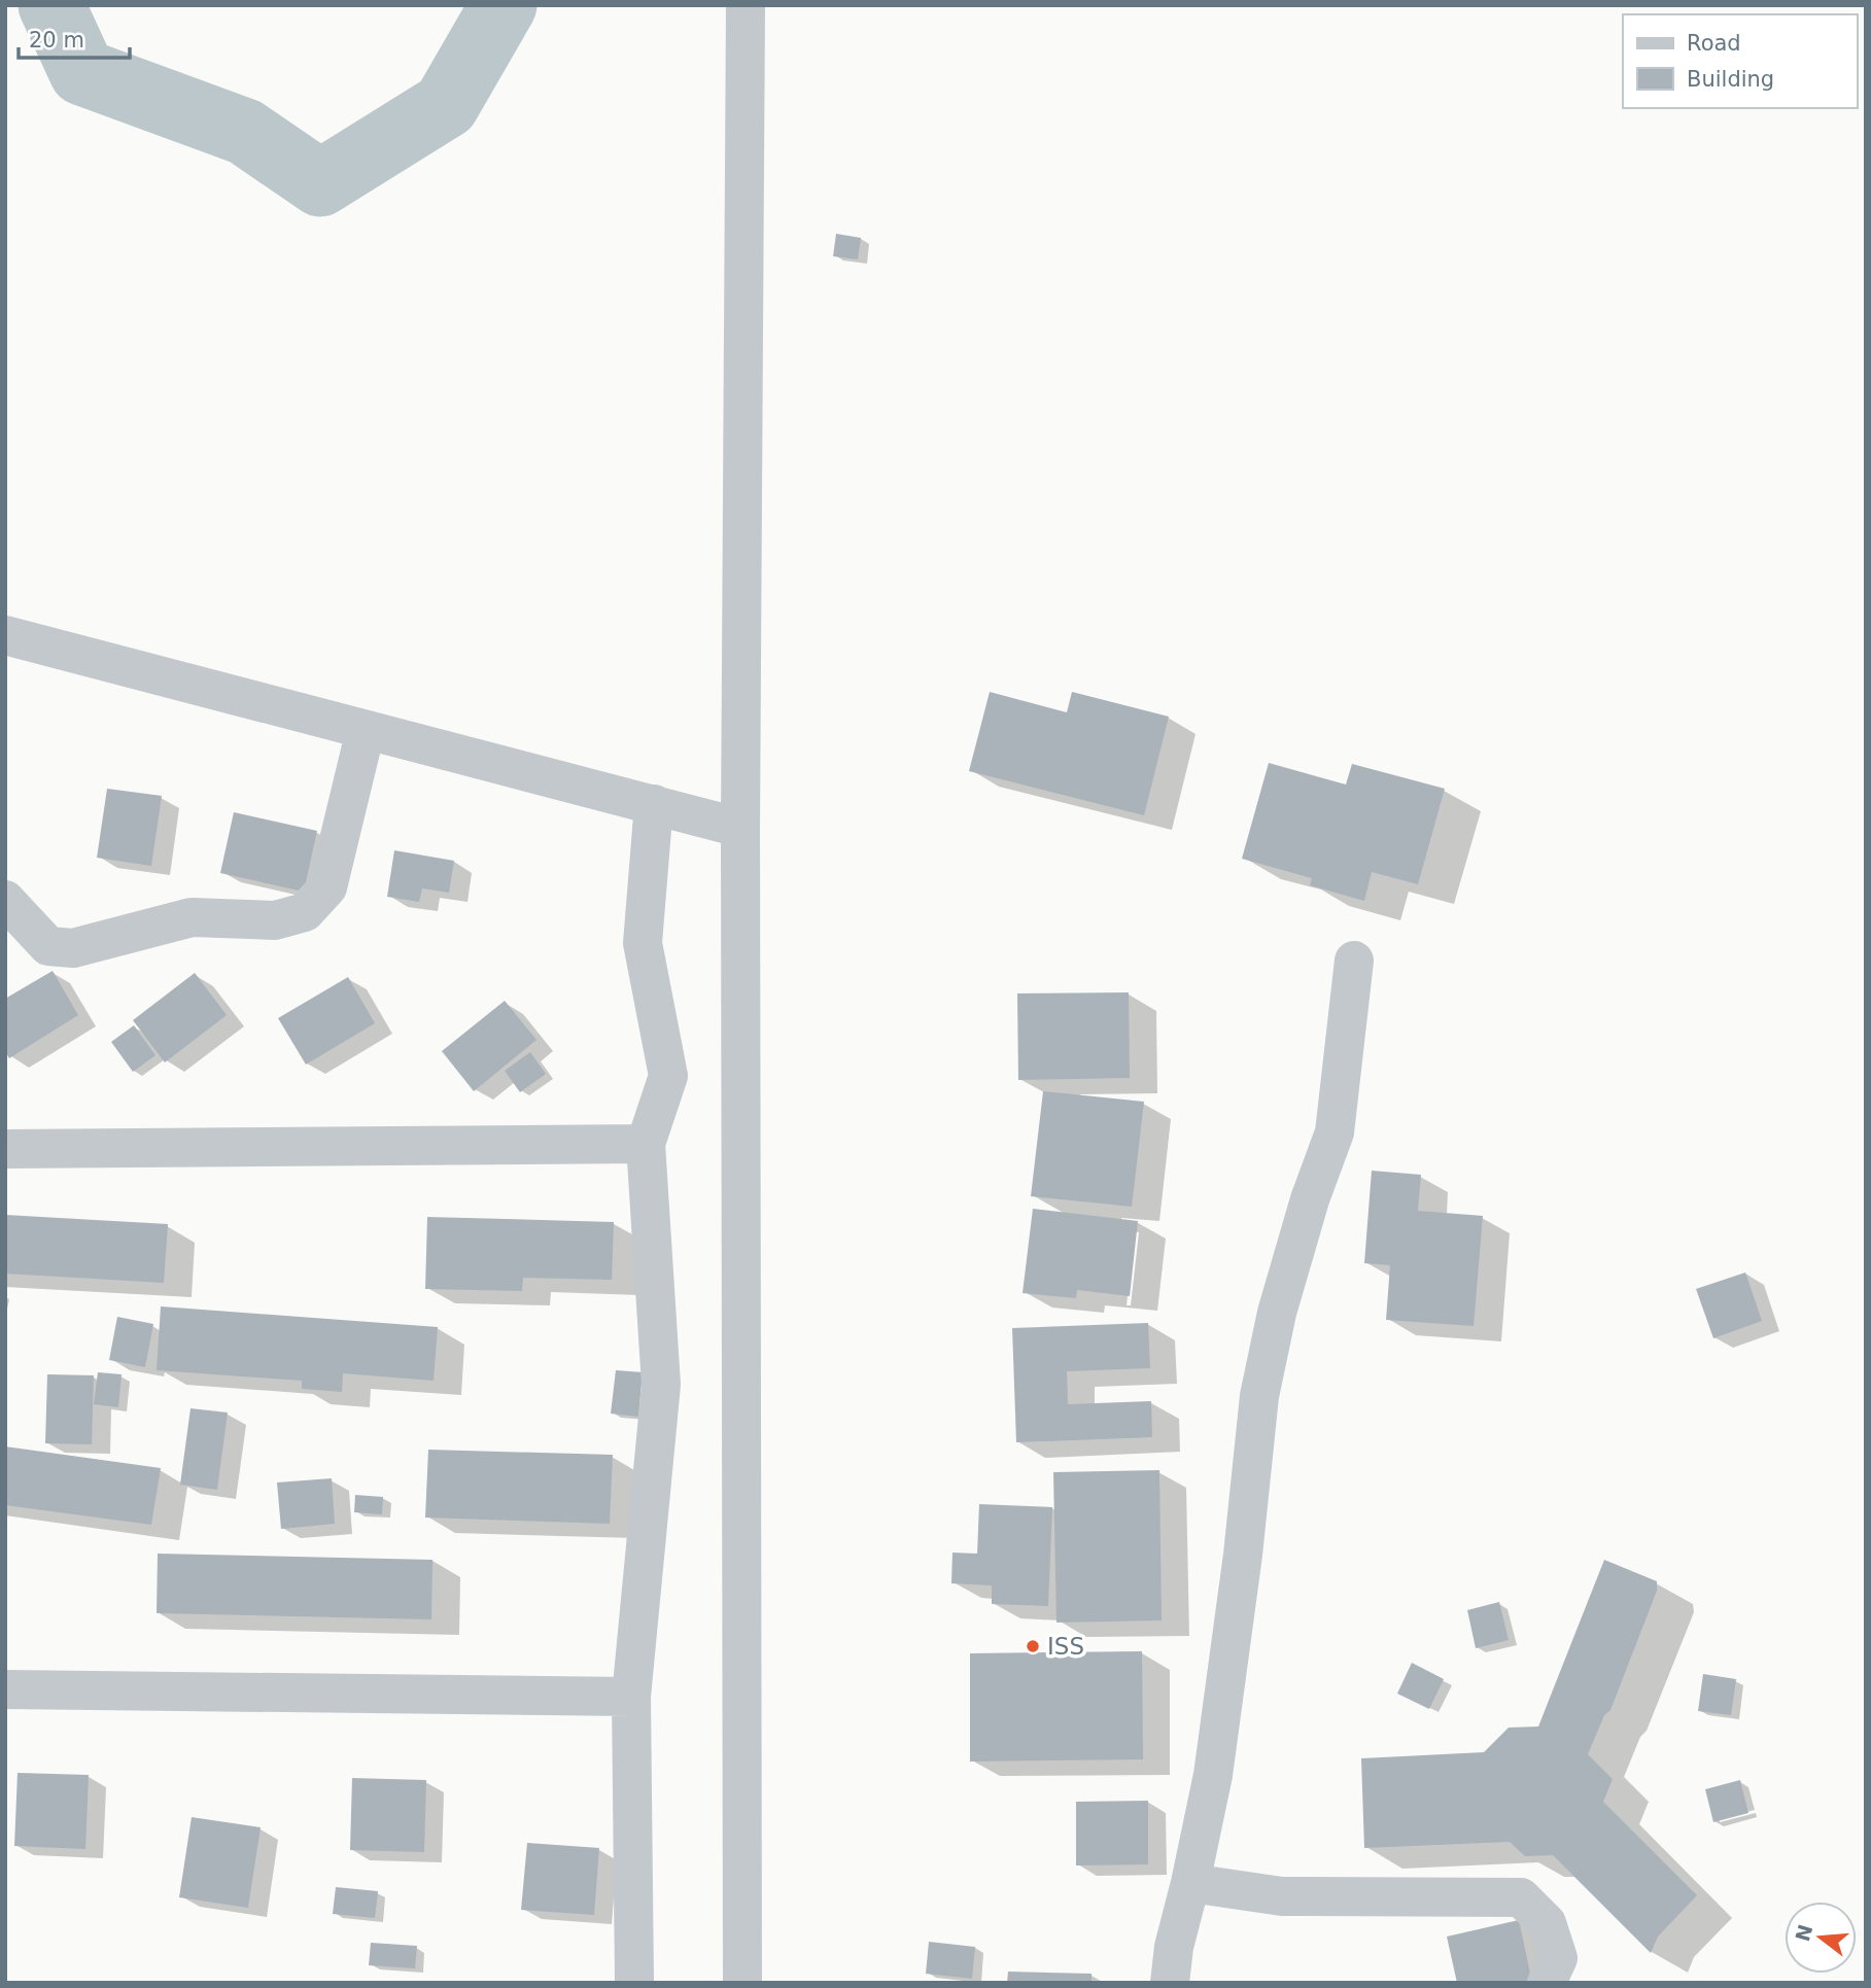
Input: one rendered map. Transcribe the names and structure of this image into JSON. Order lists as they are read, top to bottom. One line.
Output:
{"places":["ISS"],"legend":["Road","Building"],"scale_bar":"20 m","north":"left"}
